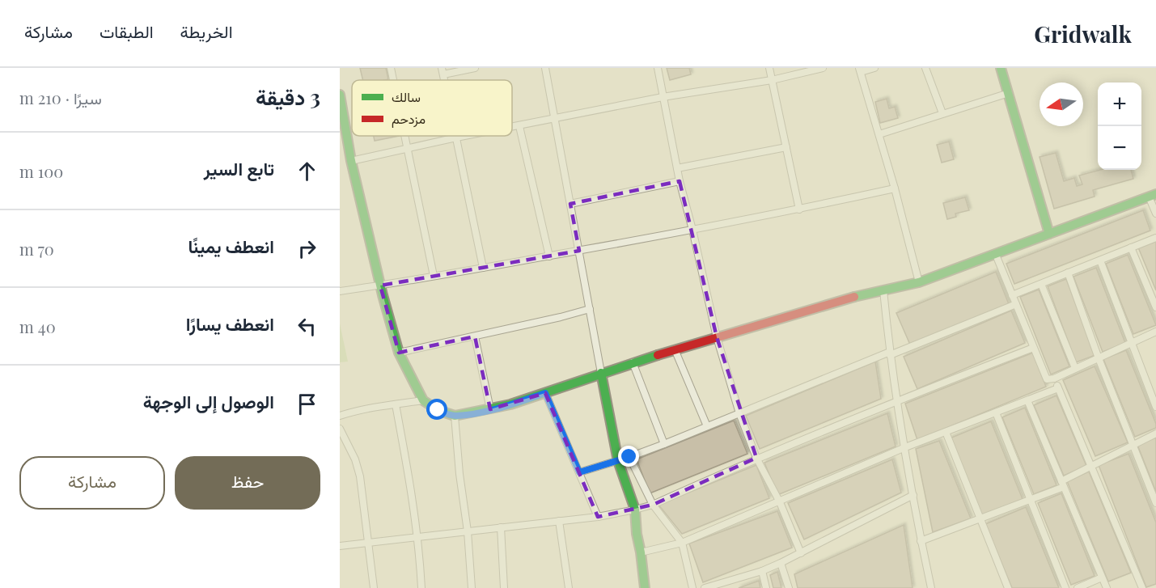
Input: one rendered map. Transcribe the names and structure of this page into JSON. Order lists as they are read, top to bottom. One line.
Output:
{"legend":["سالك","مزدحم"],"north":"left","page":{"header":"Gridwalk","nav":["الخريطة","الطبقات","مشاركة"],"heading":["3 دقيقة","سيرًا · 210 m"],"map_buttons":["+","−"],"list":[["تابع السير","100 m"],["انعطف يمينًا","70 m"],["انعطف يسارًا","40 m"],"الوصول إلى الوجهة"],"buttons":["حفظ","مشاركة"]}}
